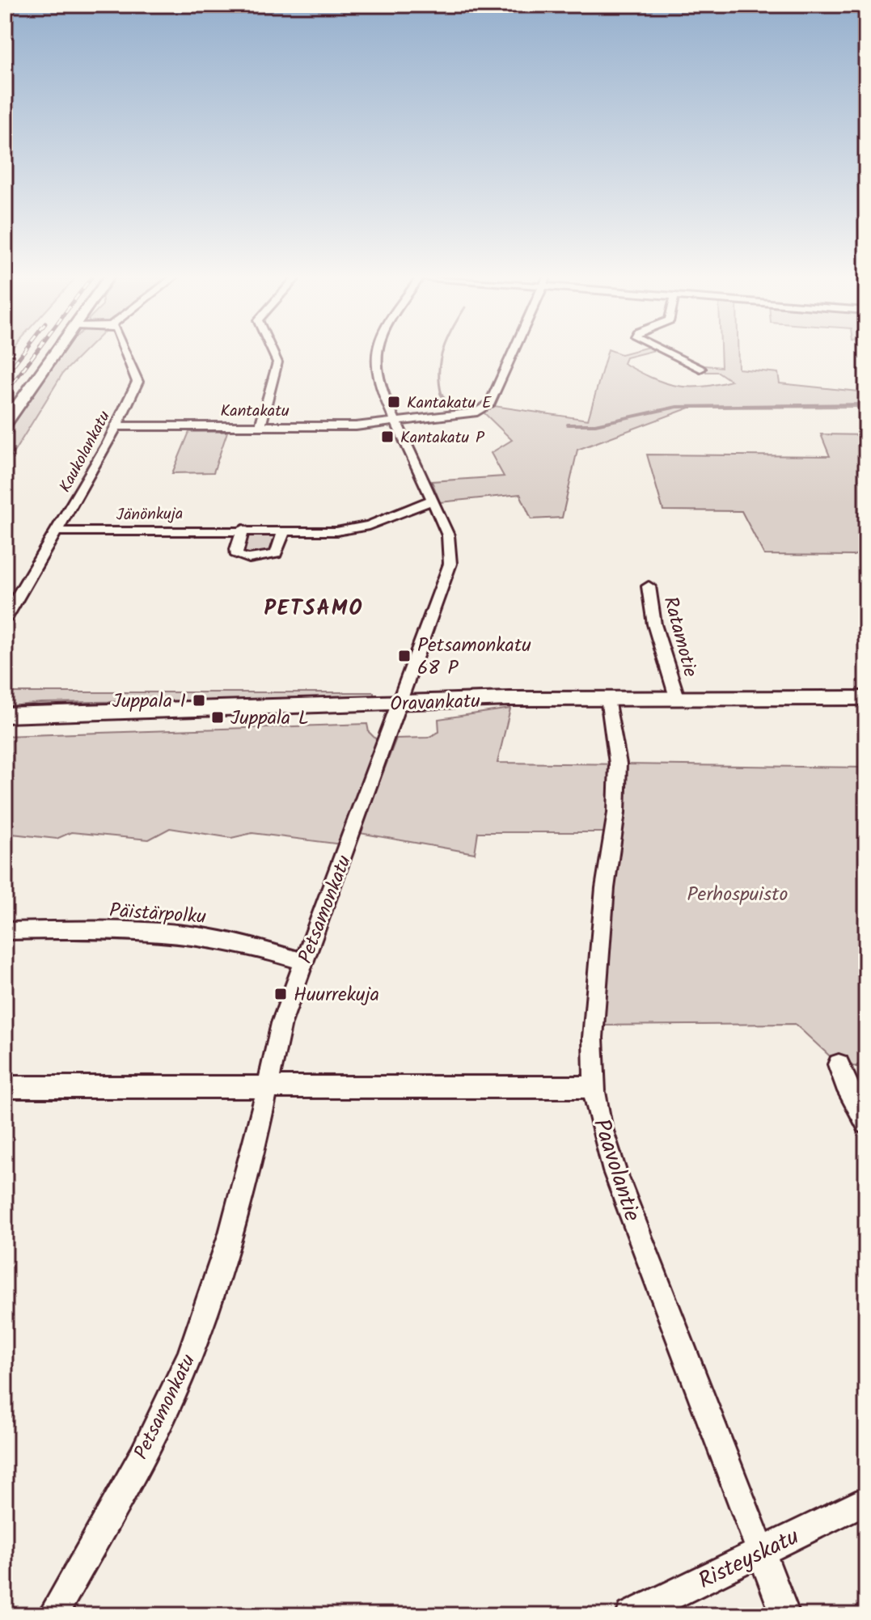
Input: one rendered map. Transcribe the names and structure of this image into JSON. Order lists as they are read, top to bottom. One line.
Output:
{"streets":{"street":["Kantakatu","Kaukolankatu","Jänönkuja","Ratamotie","Oravankatu","Petsamonkatu","Päistärpolku","Paavolantie","Risteyskatu"]},"crossings":[["Kantakatu","Kaukolankatu"],["Kantakatu","Petsamonkatu"],["Kaukolankatu","Jänönkuja"],["Jänönkuja","Petsamonkatu"],["Ratamotie","Oravankatu"],["Oravankatu","Petsamonkatu"],["Oravankatu","Paavolantie"],["Petsamonkatu","Päistärpolku"],["Paavolantie","Risteyskatu"]],"districts":["PETSAMO"],"parks":["Perhospuisto"],"places":{"transit":["Kantakatu E","Kantakatu P","Petsamonkatu 68 P","Juppala I","Juppala L","Huurrekuja"]}}
